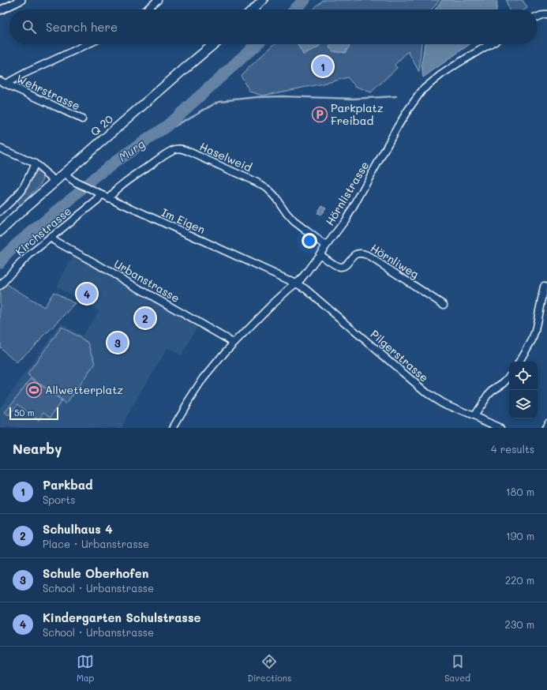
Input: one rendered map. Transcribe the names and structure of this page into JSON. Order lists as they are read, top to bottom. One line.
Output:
{"streets":{"main road":["Q 20"],"street":["Wehrstrasse","Haselweid","Hörnlistrasse","Im Eigen","Kirchstrasse","Hörnliweg","Urbanstrasse","Pilgerstrasse"]},"crossings":[["Q 20","Im Eigen"],["Haselweid","Hörnlistrasse"],["Haselweid","Im Eigen"],["Hörnlistrasse","Im Eigen"],["Hörnlistrasse","Hörnliweg"],["Hörnlistrasse","Urbanstrasse"],["Hörnlistrasse","Pilgerstrasse"],["Im Eigen","Kirchstrasse"],["Im Eigen","Pilgerstrasse"],["Kirchstrasse","Urbanstrasse"]],"water":["Murg"],"places":{"parking":["Parkplatz Freibad"],"sports":["Allwetterplatz"]},"scale_bar":"50 m","page":{"search":"Search here","pins":["1","4","2","3"],"scale":"50 m","heading":["Nearby","4 results"],"list":[{"mark":"1","name":"Parkbad","note":"Sports","value":"180 m"},{"mark":"2","name":"Schulhaus 4","note":"Place · Urbanstrasse","value":"190 m"},{"mark":"3","name":"Schule Oberhofen","note":"School · Urbanstrasse","value":"220 m"},{"mark":"4","name":"Kindergarten Schulstrasse","note":"School · Urbanstrasse","value":"230 m"}],"nav":["Map","Directions","Saved"]}}
